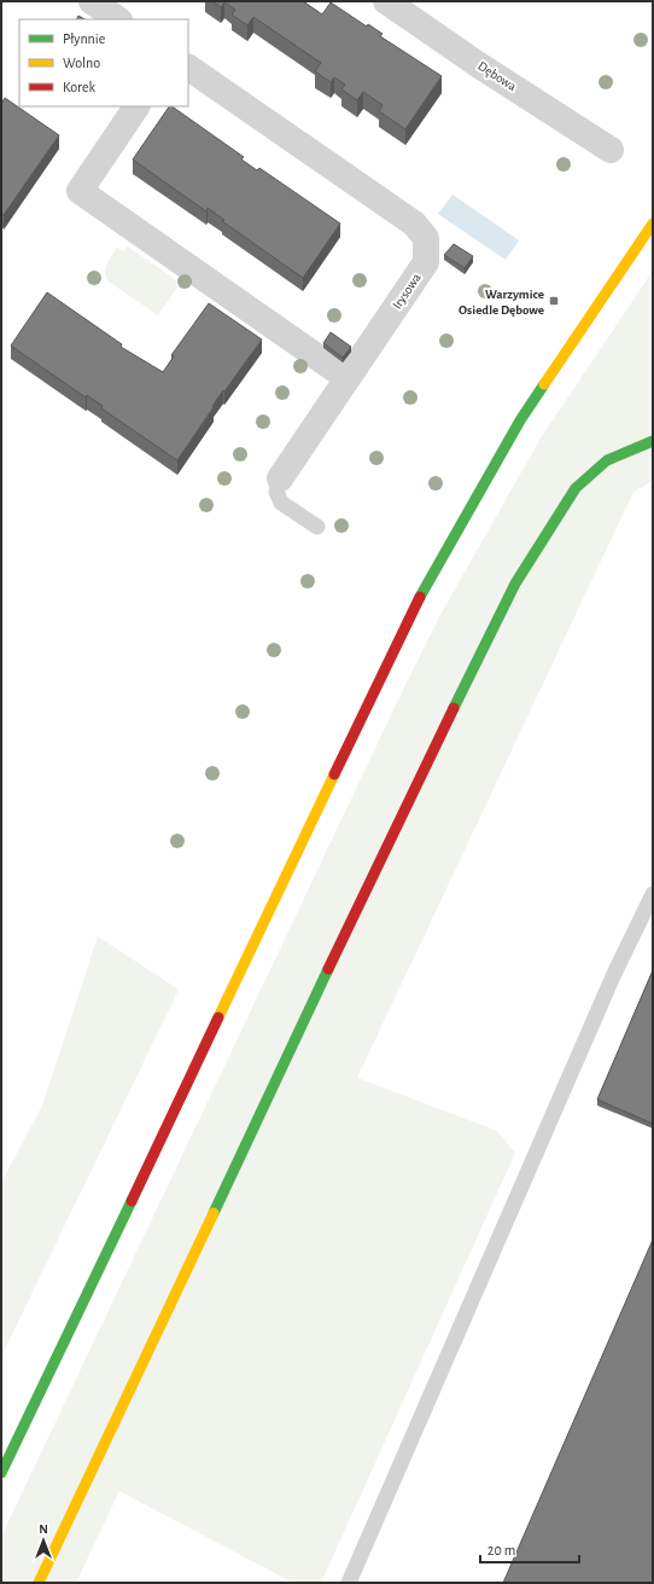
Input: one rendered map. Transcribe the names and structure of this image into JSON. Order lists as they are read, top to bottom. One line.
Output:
{"streets":{"street":["Dębowa","Irysowa"]},"places":{"transit":["Warzymice Osiedle Dębowe"]},"legend":["Płynnie","Wolno","Korek"],"scale_bar":"20 m","north":"top"}
